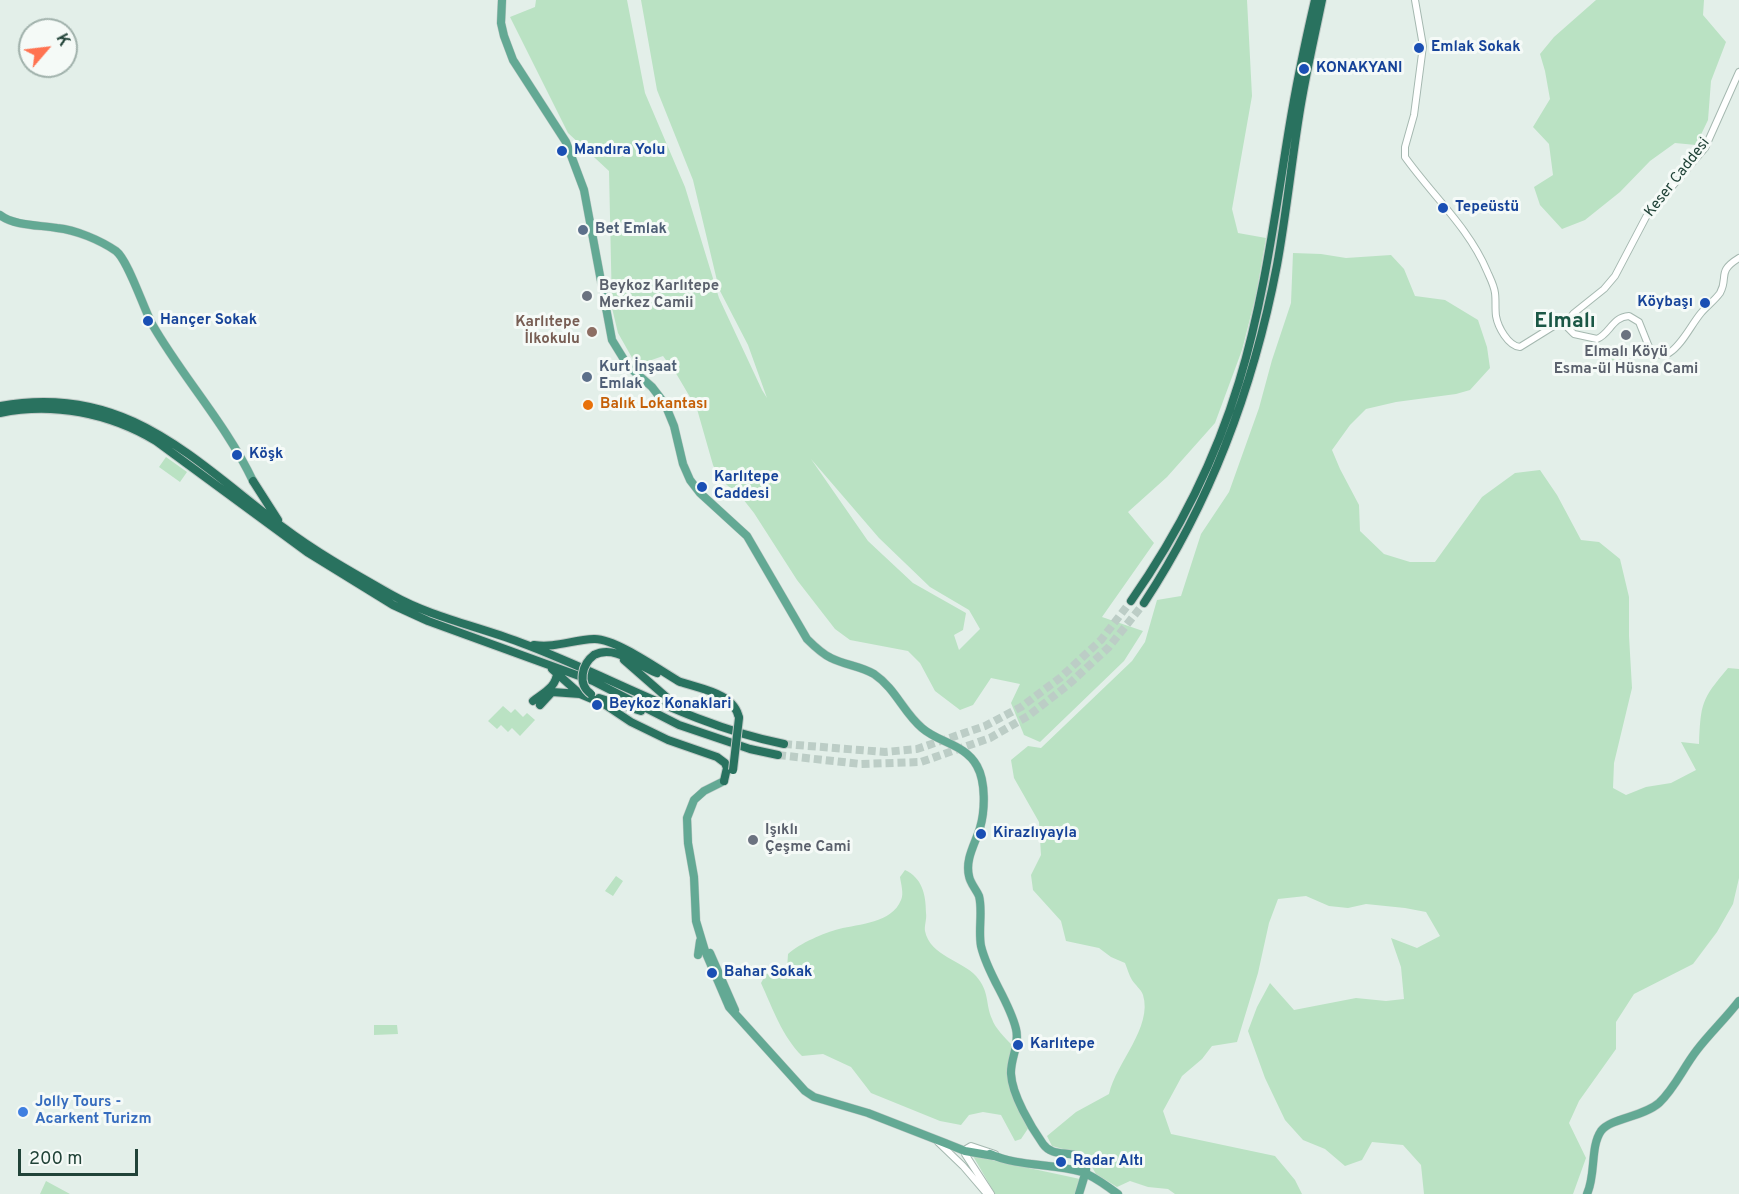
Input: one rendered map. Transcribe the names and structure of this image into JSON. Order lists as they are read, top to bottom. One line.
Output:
{"streets":{"street":["Keser Caddesi"]},"districts":["Elmalı"],"places":["Emlak Sokak","KONAKYANI","Mandıra Yolu","Tepeüstü","Bet Emlak","Beykoz Karlıtepe Merkez Camii","Köybaşı","Hançer Sokak","Karlıtepe İlkokulu","Elmalı Köyü Esma-ül Hüsna Cami","Kurt İnşaat Emlak","Balık Lokantası","Köşk","Karlıtepe Caddesi","Beykoz Konaklari","Kirazlıyayla","Işıklı Çeşme Cami","Bahar Sokak","Karlıtepe","Jolly Tours - Acarkent Turizm","Radar Altı"],"scale_bar":"200 m","north":"top right"}
